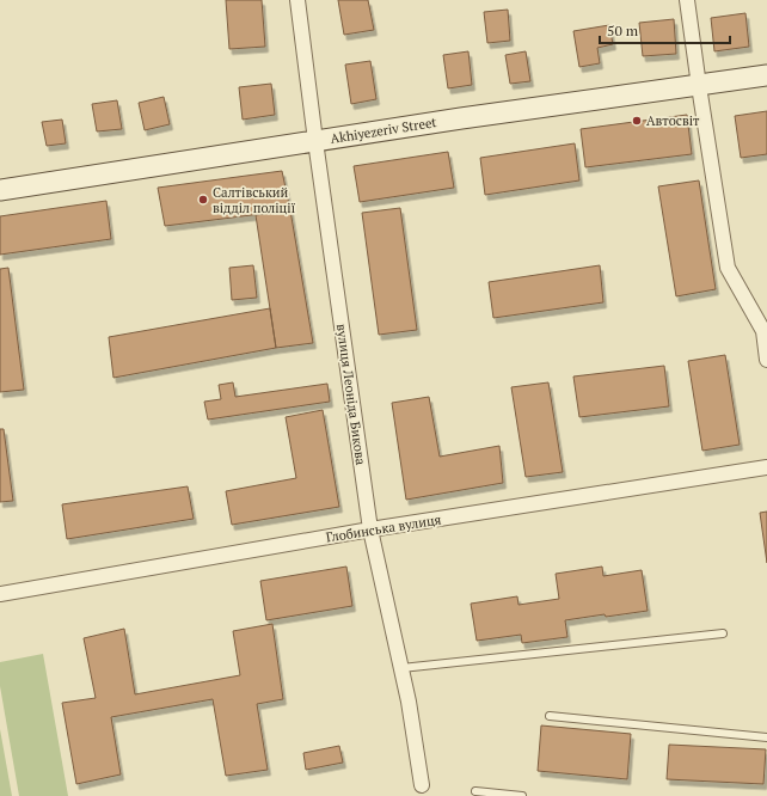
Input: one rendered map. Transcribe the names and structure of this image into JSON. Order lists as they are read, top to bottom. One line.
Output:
{"streets":{"main road":["Akhiyezeriv Street"],"street":["вулиця Леоніда Бикова","Глобинська вулиця"]},"crossings":[["Akhiyezeriv Street","вулиця Леоніда Бикова"],["вулиця Леоніда Бикова","Глобинська вулиця"]],"places":["Автосвіт","Салтівський відділ поліції"],"scale_bar":"50 m"}
